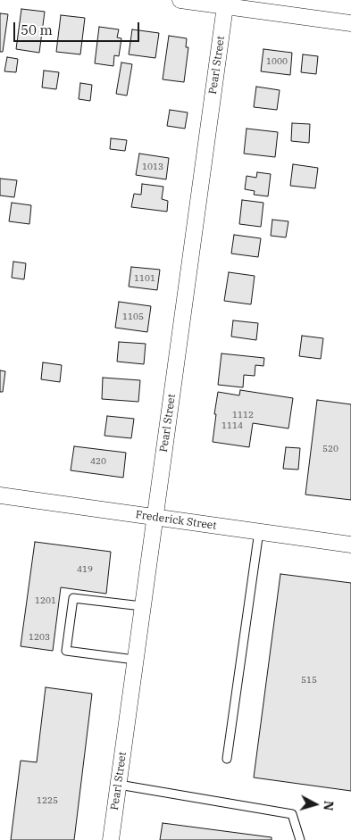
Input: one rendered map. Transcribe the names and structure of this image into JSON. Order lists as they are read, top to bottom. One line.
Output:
{"streets":{"street":["Pearl Street","Frederick Street"]},"crossings":[["Pearl Street","Frederick Street"]],"house_numbers":["1000","1013","1101","1105","1112","1114","520","420","419","1201","1203","515","1225"],"scale_bar":"50 m","north":"right"}
